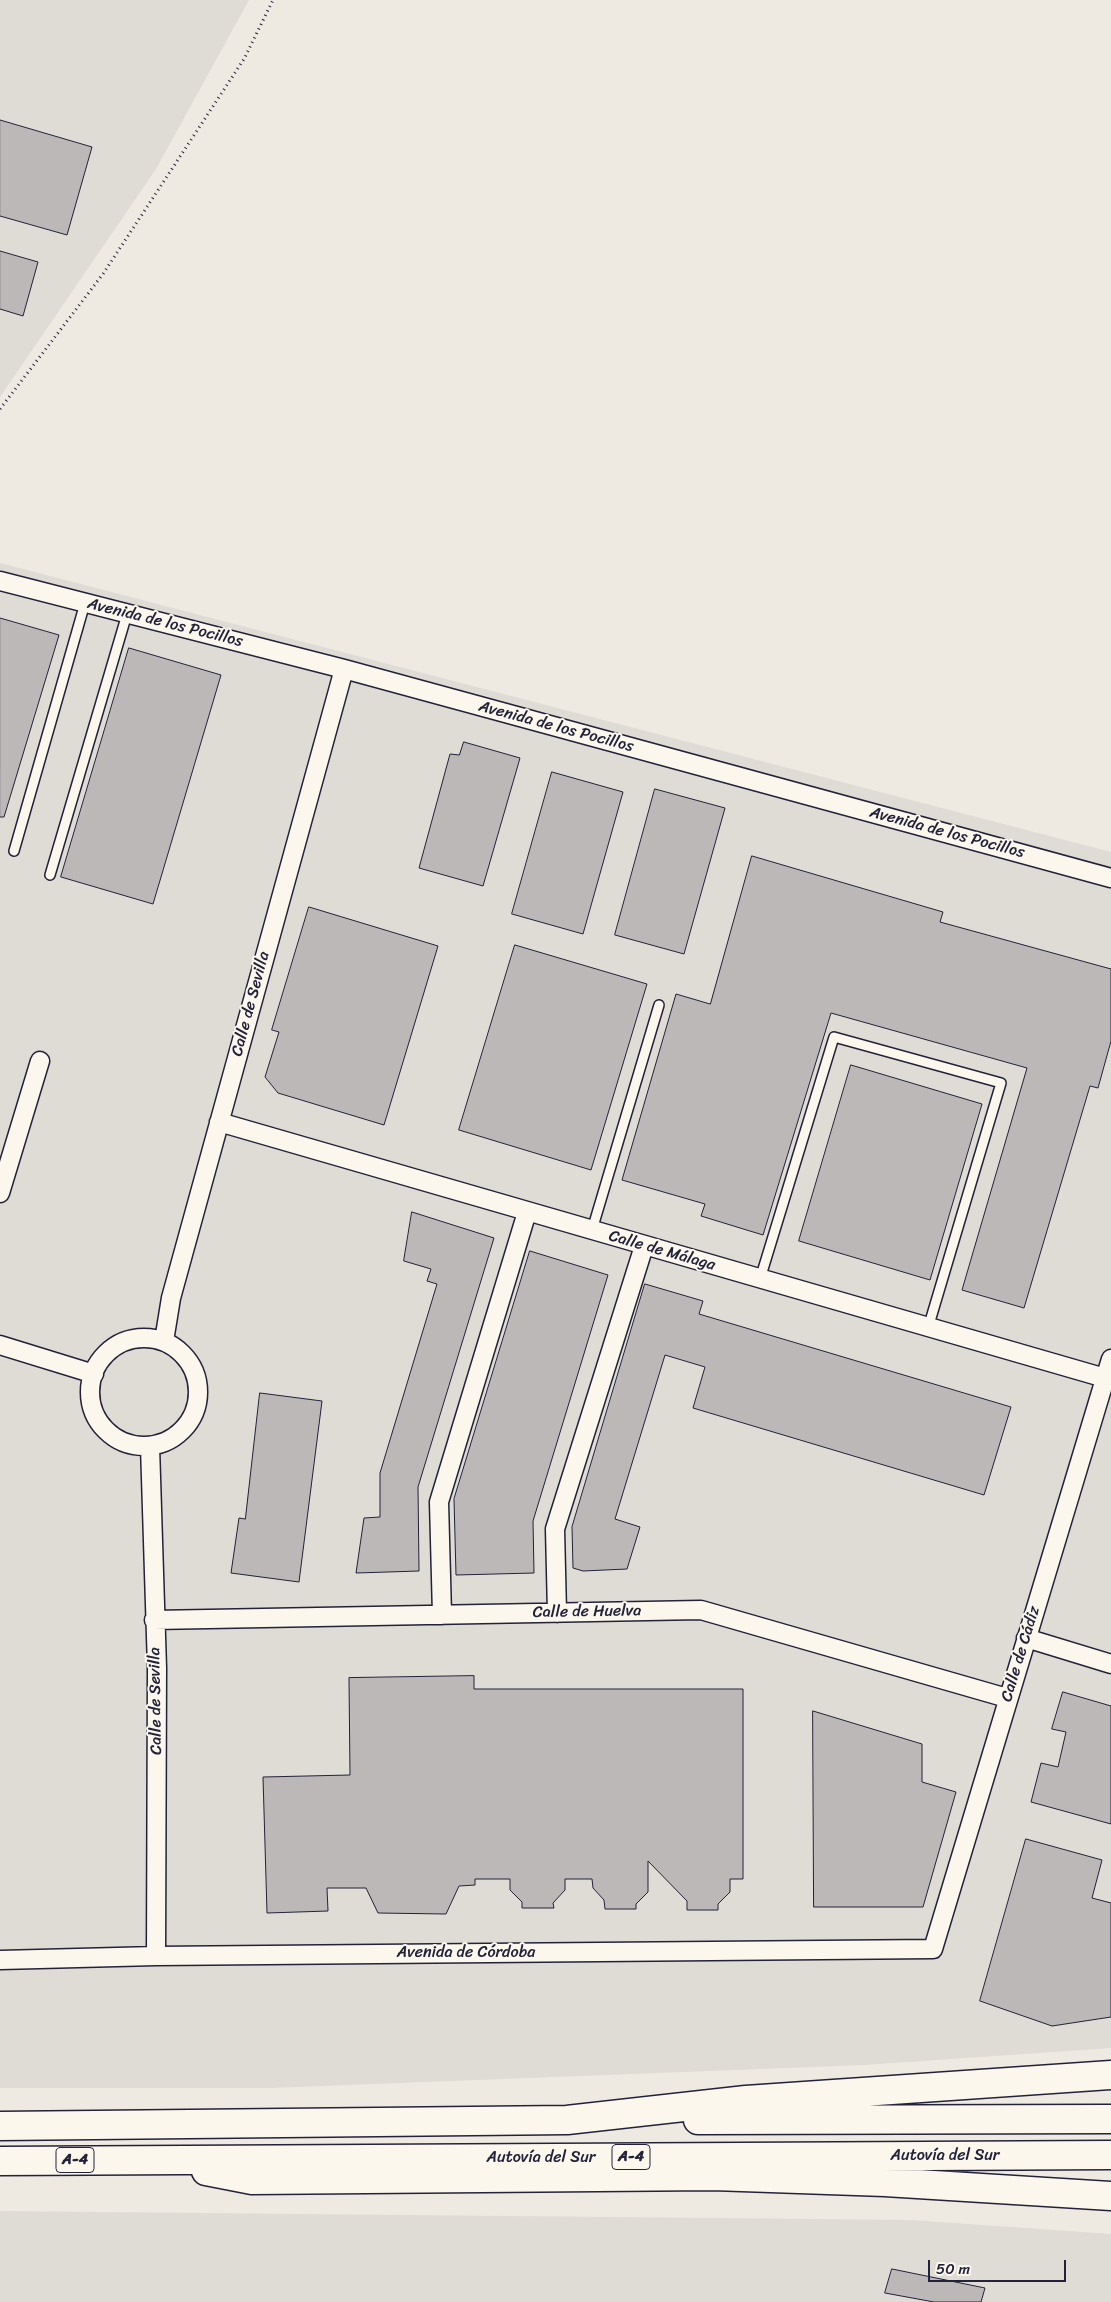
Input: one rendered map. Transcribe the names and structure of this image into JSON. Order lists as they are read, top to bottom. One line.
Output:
{"streets":{"highway":["Autovía del Sur","A-4"],"street":["Avenida de los Pocillos","Calle de Sevilla","Calle de Málaga","Calle de Huelva","Calle de Cádiz","Avenida de Córdoba"]},"crossings":[["Avenida de los Pocillos","Calle de Sevilla"],["Calle de Sevilla","Calle de Málaga"],["Calle de Sevilla","Calle de Huelva"],["Calle de Sevilla","Avenida de Córdoba"],["Calle de Málaga","Calle de Cádiz"],["Calle de Huelva","Calle de Cádiz"],["Calle de Cádiz","Avenida de Córdoba"]],"scale_bar":"50 m"}
